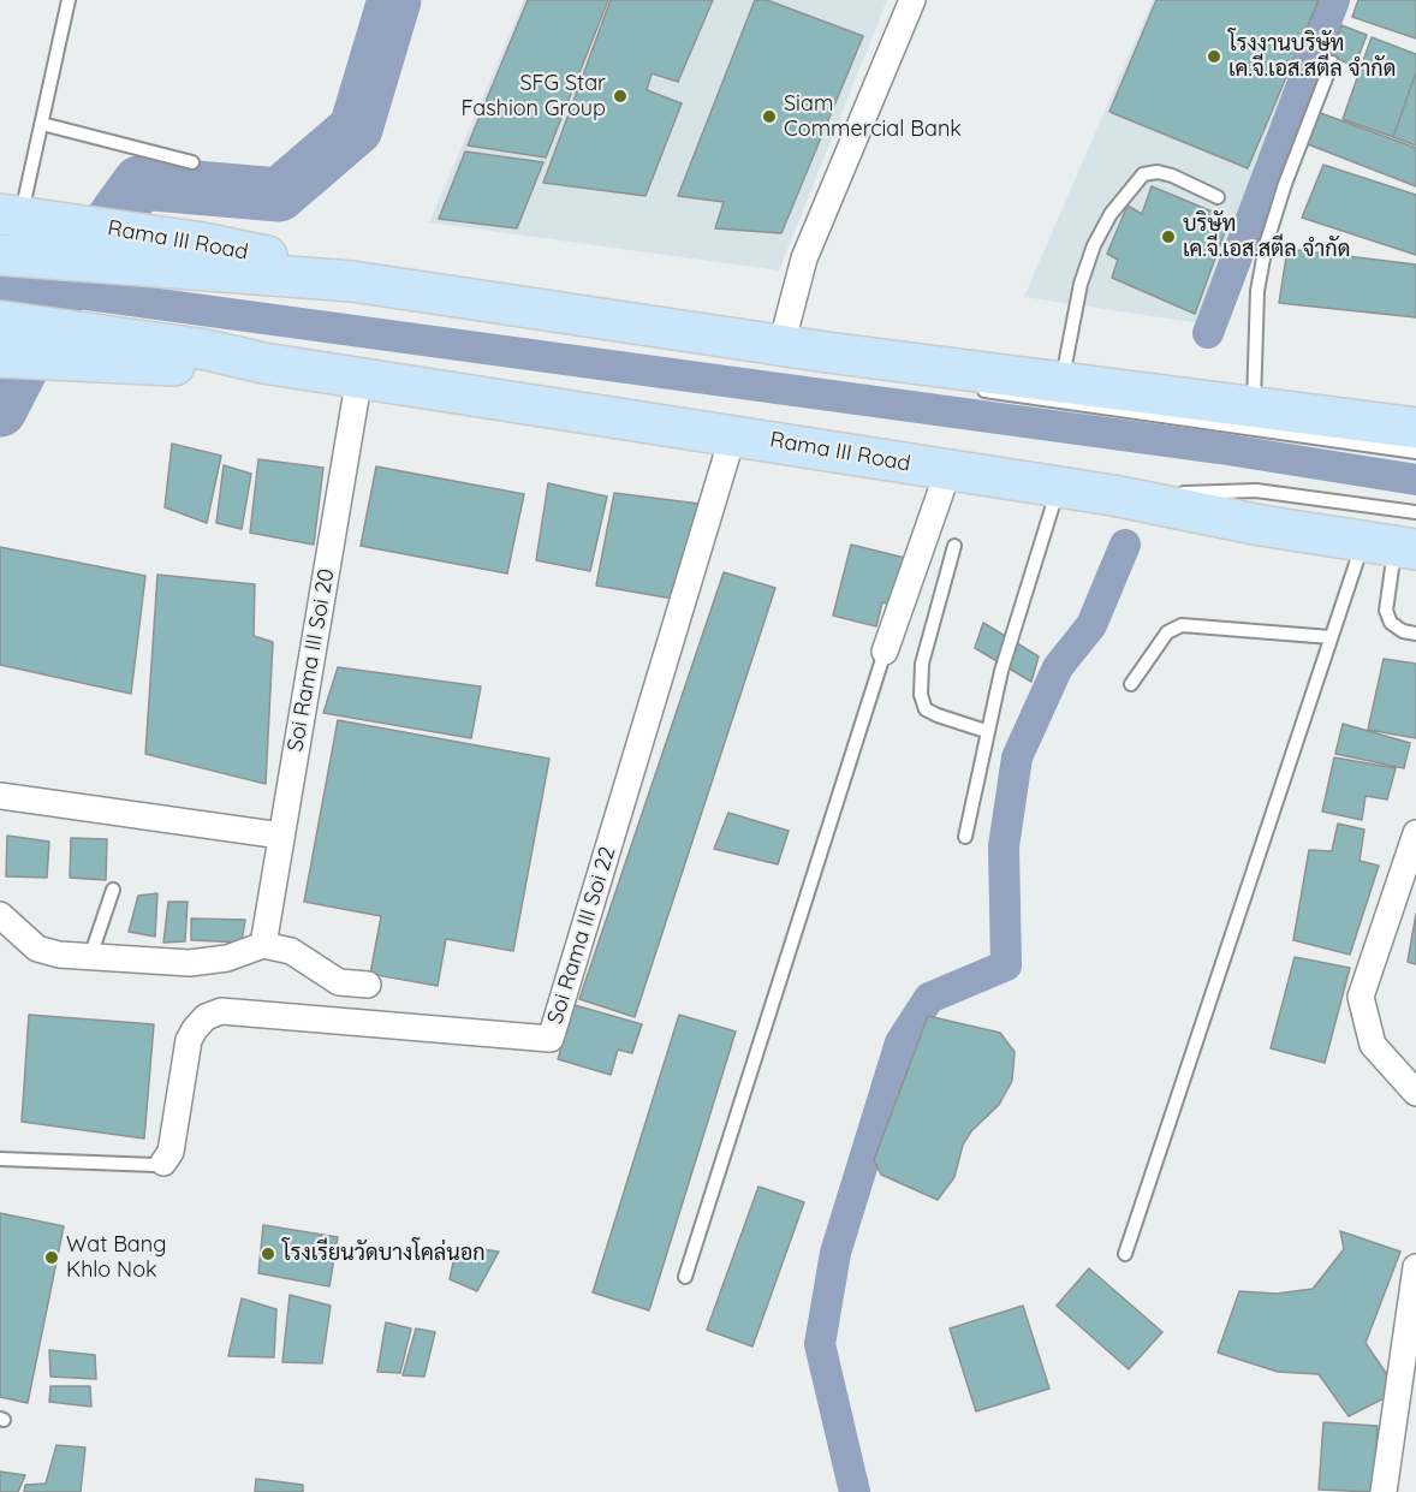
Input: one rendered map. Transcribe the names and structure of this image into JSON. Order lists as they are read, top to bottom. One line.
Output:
{"streets":{"main road":["Rama III Road"],"street":["Soi Rama III Soi 20","Soi Rama III Soi 22"]},"crossings":[["Rama III Road","Soi Rama III Soi 20"],["Rama III Road","Soi Rama III Soi 22"]],"places":["โรงงานบริษัท เค.จี.เอส.สตีล จำกัด","SFG Star Fashion Group","Siam Commercial Bank","บริษัท เค.จี.เอส.สตีล จำกัด","โรงเรียนวัดบางโคล่นอก","Wat Bang Khlo Nok"]}
